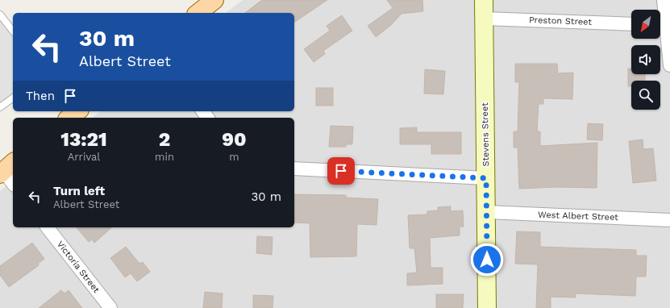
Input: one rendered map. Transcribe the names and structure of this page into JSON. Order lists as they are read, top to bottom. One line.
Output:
{"streets":{"main road":["Stevens Street"],"street":["Preston Street","West Albert Street","Victoria Street"]},"crossings":[["Preston Street","Stevens Street"],["Stevens Street","West Albert Street"]],"north":"bottom left","page":{"turn":["30 m","Albert Street"],"then":"Then","eta":["13:21","Arrival","2","min","90","m"],"list":[{"name":"Turn left","note":"Albert Street","value":"30 m"}]}}
